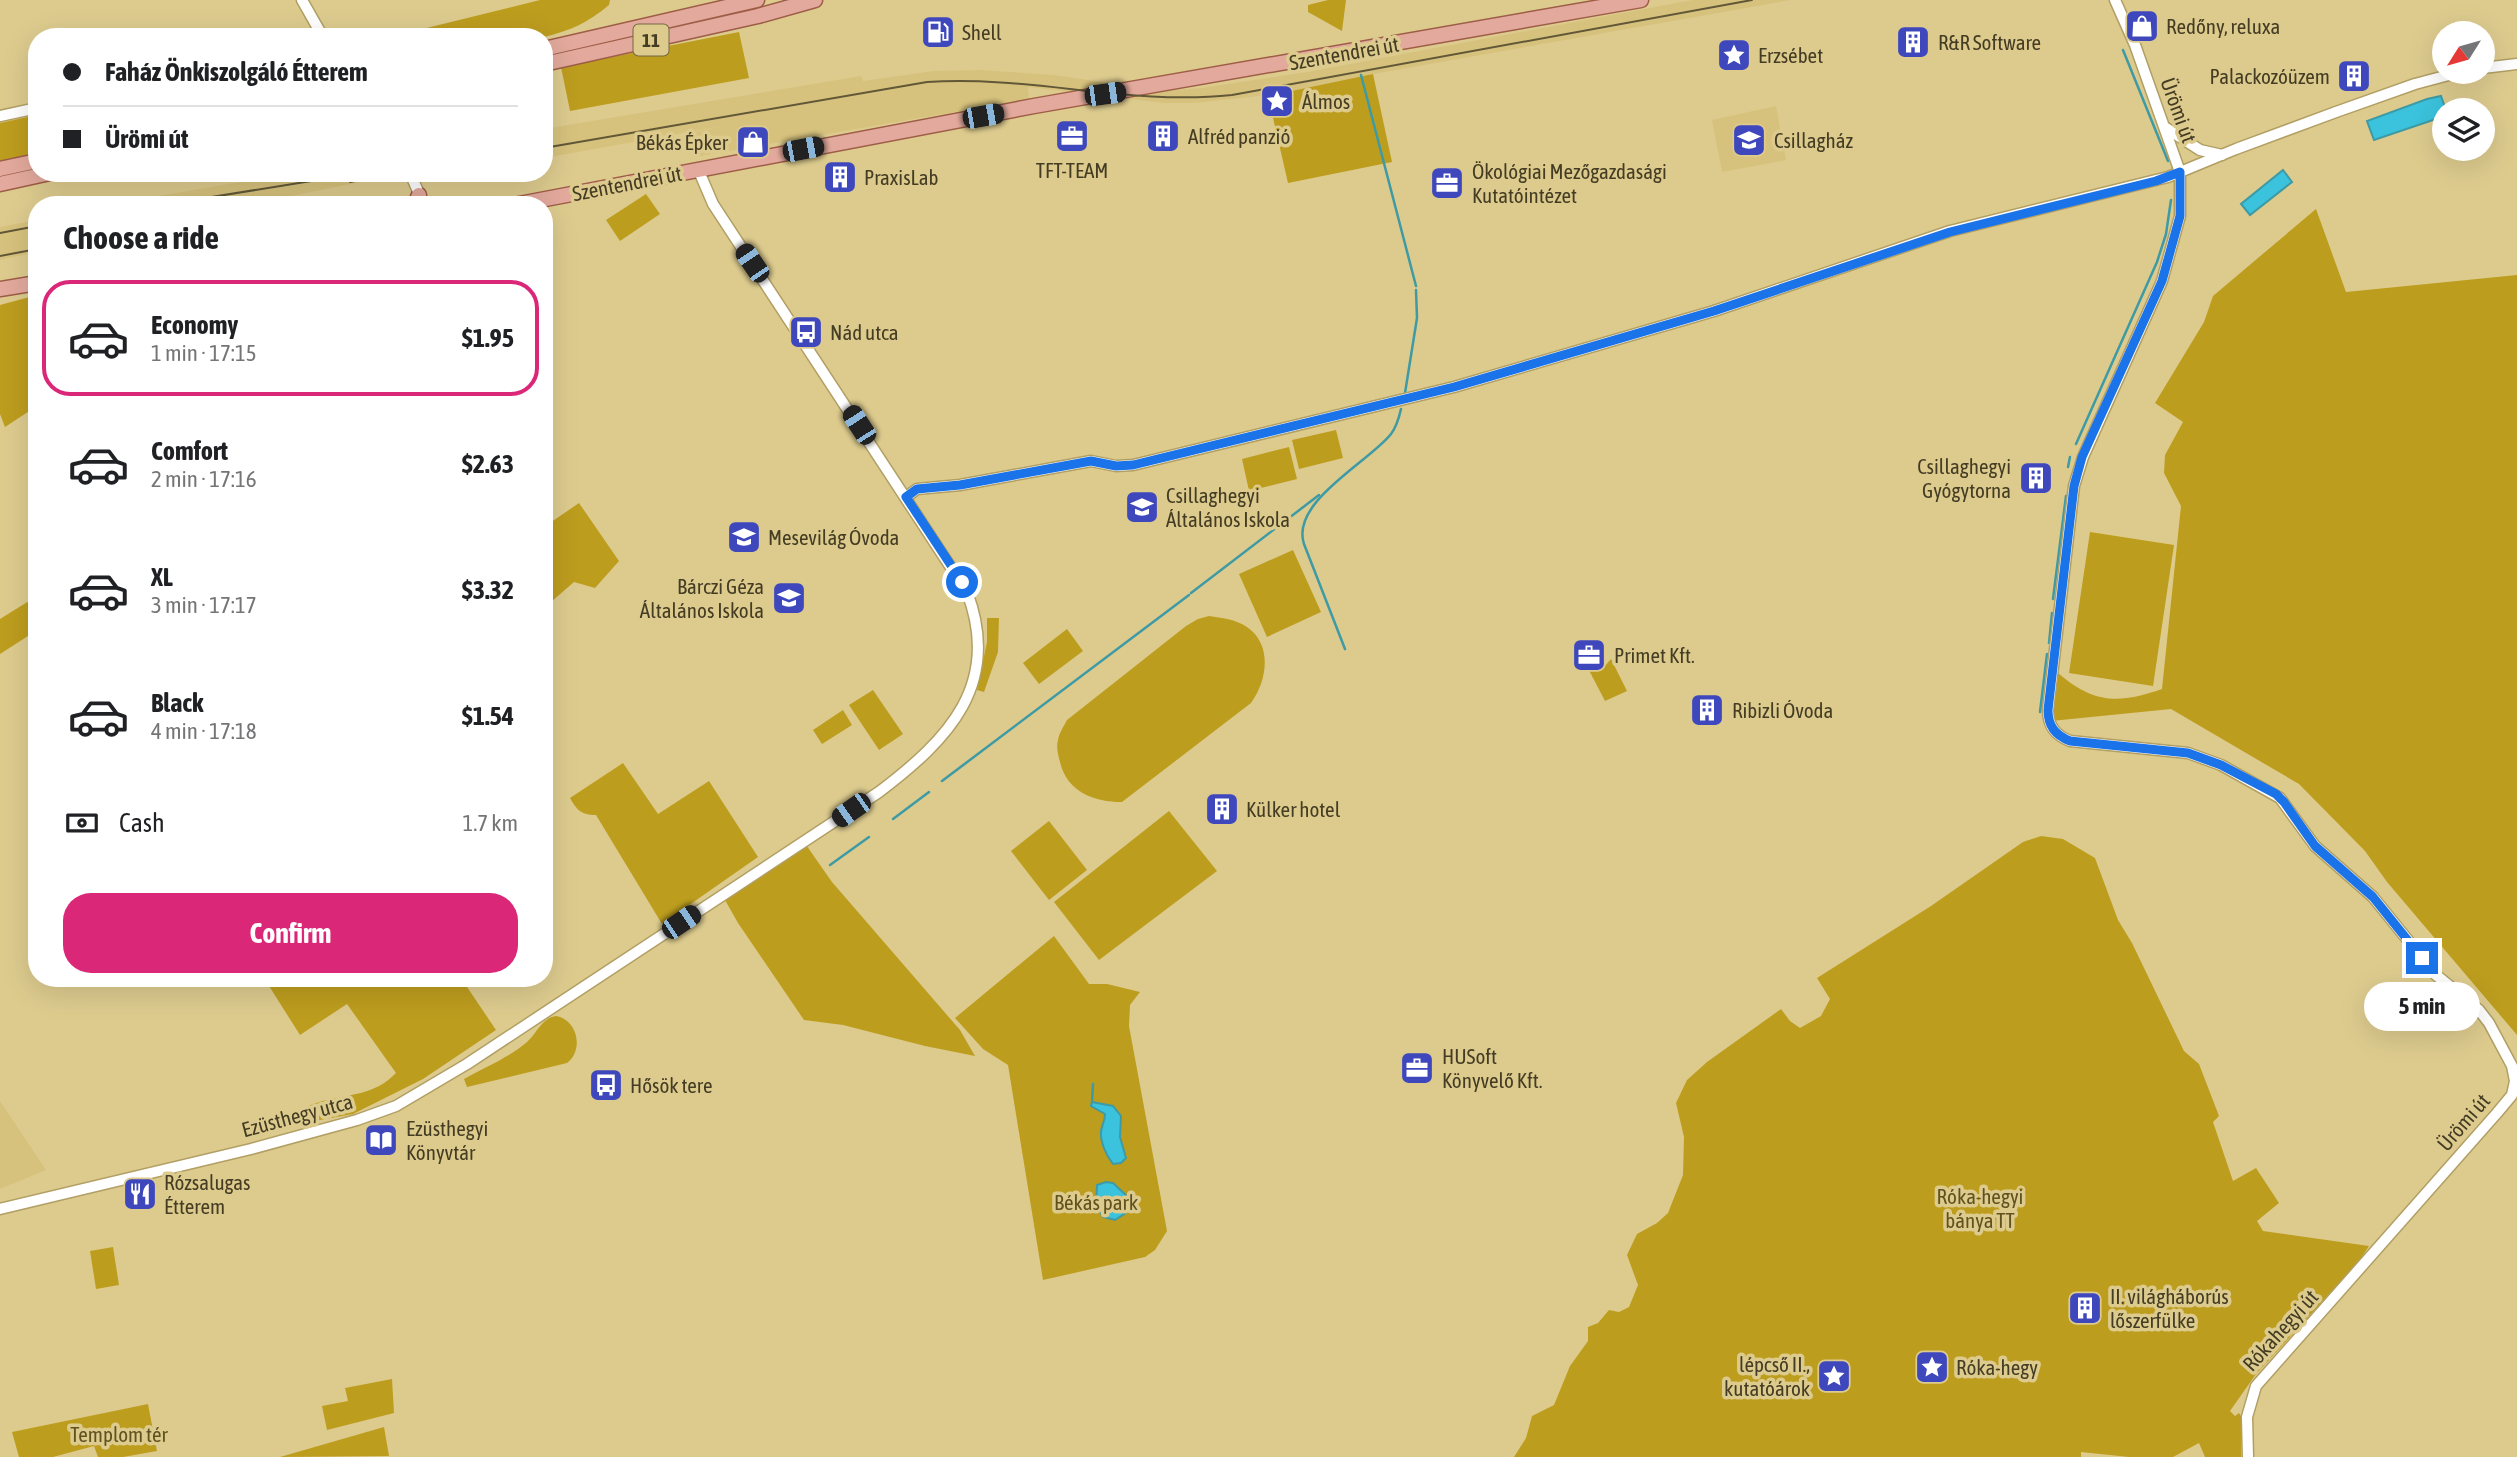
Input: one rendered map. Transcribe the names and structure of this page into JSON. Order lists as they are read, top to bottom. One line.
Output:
{"streets":{"main road":["11","Szentendrei út"],"street":["Ürömi út","Ezüsthegy utca","Rókahegyi út"]},"crossings":[["Szentendrei út","Ezüsthegy utca"],["Ürömi út","Rókahegyi út"]],"parks":["Róka-hegyi bánya TT","Békás park","Templom tér"],"places":{"shop":["Redőny, reluxa","Békás Épker"],"fuel station":["Shell"],"building":["R&R Software","Palackozóüzem","Alfréd panzió","PraxisLab","Csillaghegyi Gyógytorna","Ribizli Óvoda","Külker hotel","II. világháborús lőszerfülke"],"place":["Erzsébet","Álmos","Róka-hegy","lépcső II., kutatóárok"],"office":["TFT-TEAM","Ökológiai Mezőgazdasági Kutatóintézet","Primet Kft.","HUSoft Könyvelő Kft."],"school or university":["Csillagház","Csillaghegyi Általános Iskola","Mesevilág Óvoda","Bárczi Géza Általános Iskola"],"bus stop":["Nád utca","Hősök tere"],"library":["Ezüsthegyi Könyvtár"],"restaurant":["Rózsalugas Étterem"]},"north":"bottom left","page":{"banner":["Faház Önkiszolgáló Étterem","Ürömi út"],"heading":"Choose a ride","list":[{"name":"Economy","note":"1 min · 17:15","value":"$1.95"},{"name":"Comfort","note":"2 min · 17:16","value":"$2.63"},{"name":"XL","note":"3 min · 17:17","value":"$3.32"},{"name":"Black","note":"4 min · 17:18","value":"$1.54"}],"pay":["Cash","1.7 km"],"buttons":"Confirm","bubble":"5 min"}}
